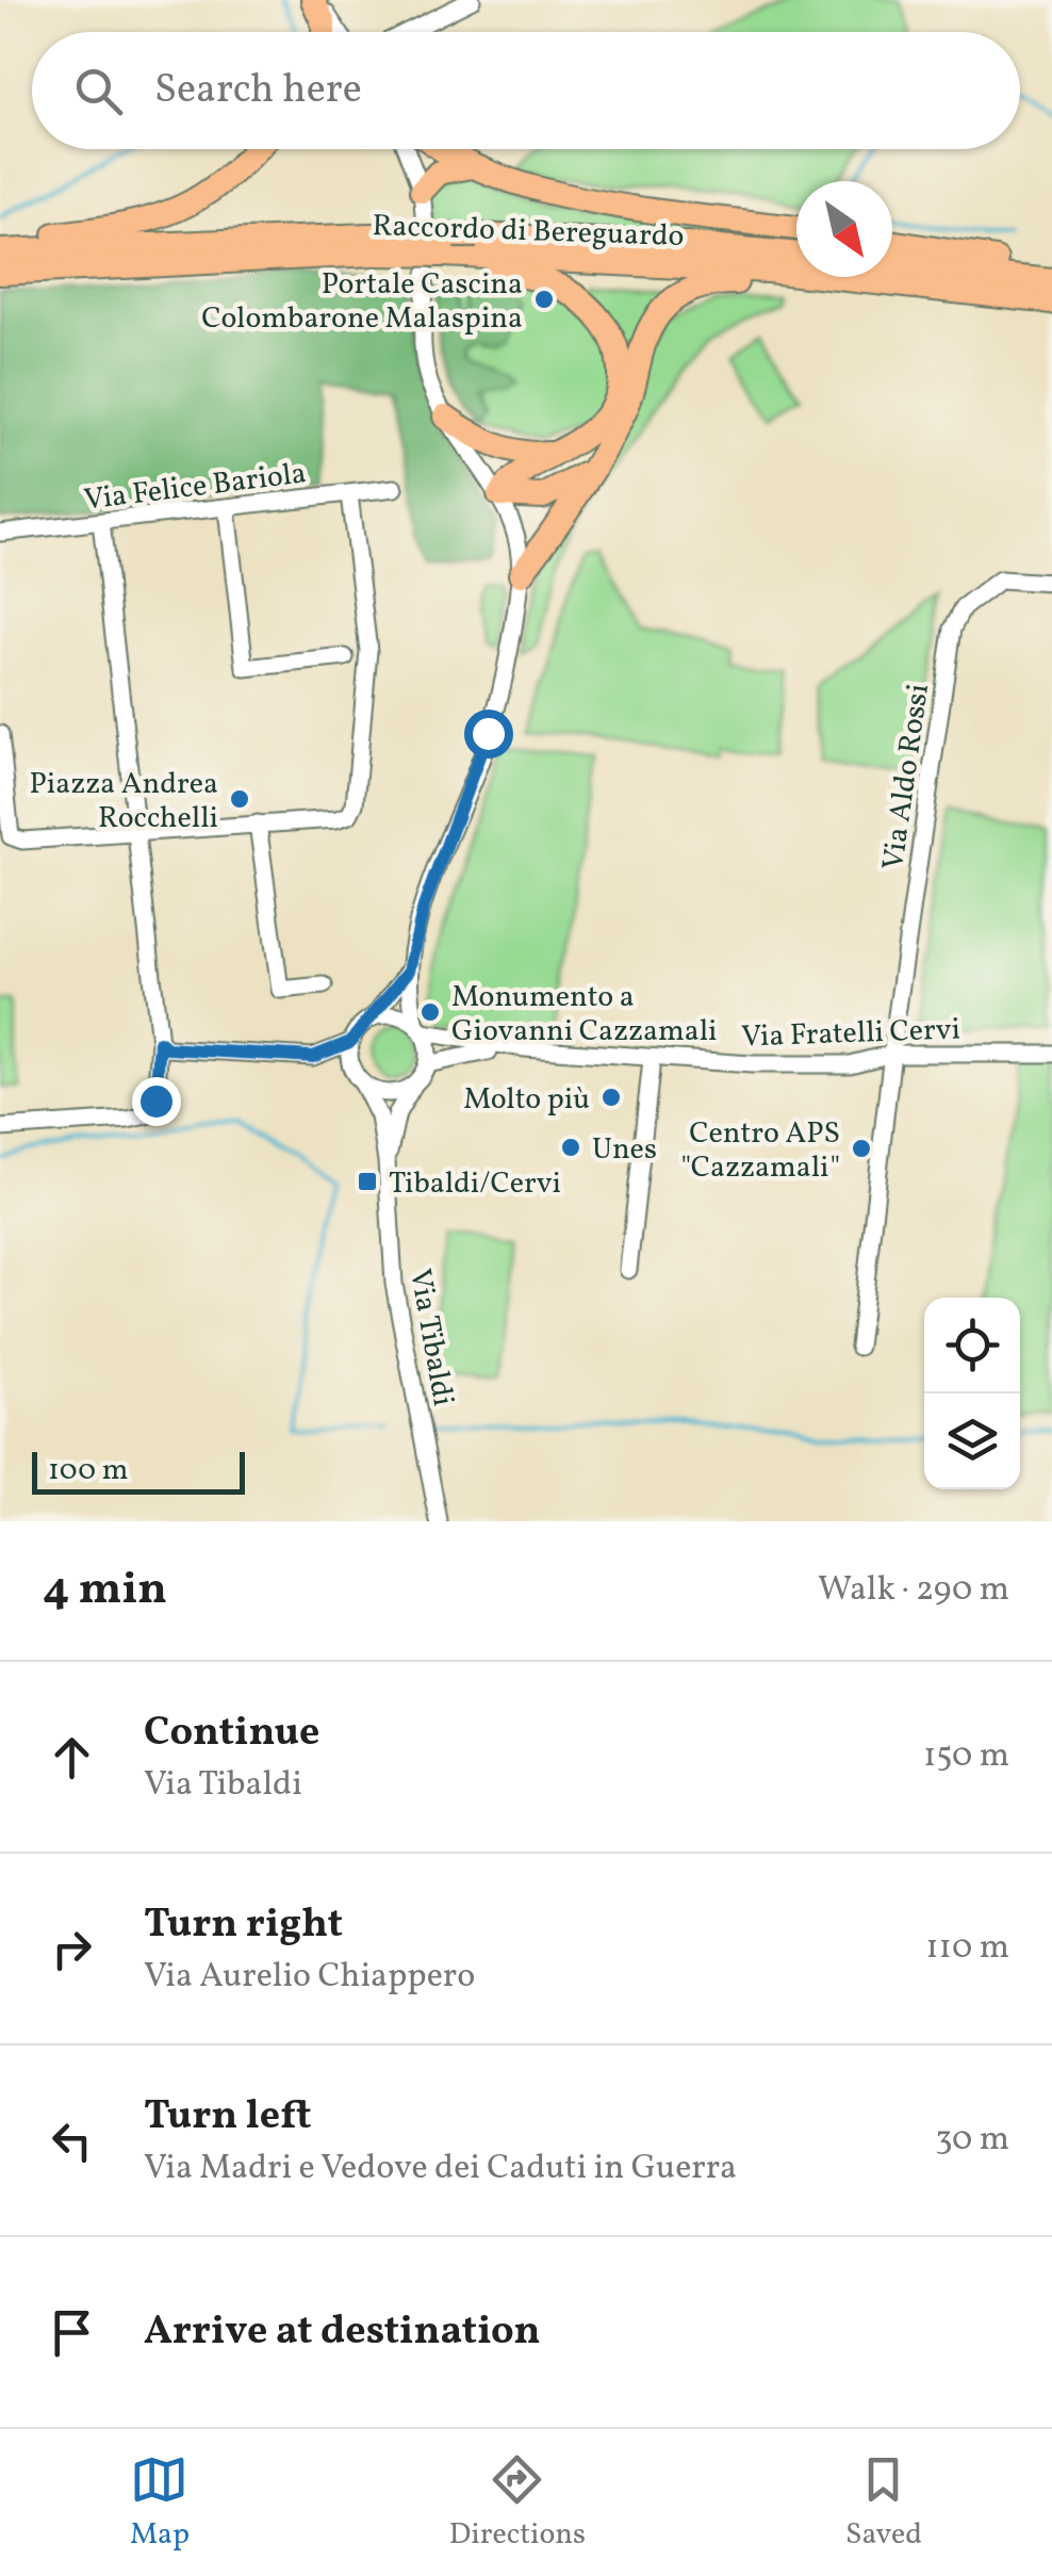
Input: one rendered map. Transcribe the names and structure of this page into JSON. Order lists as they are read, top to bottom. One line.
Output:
{"streets":{"highway":["Raccordo di Bereguardo"],"street":["Via Felice Bariola","Via Aldo Rossi","Via Fratelli Cervi","Via Tibaldi"]},"crossings":[["Via Aldo Rossi","Via Fratelli Cervi"],["Via Fratelli Cervi","Via Tibaldi"]],"places":{"other":["Portale Cascina Colombarone Malaspina","Piazza Andrea Rocchelli","Monumento a Giovanni Cazzamali","Molto più","Unes","Centro APS \"Cazzamali\""],"transit":["Tibaldi/Cervi"]},"scale_bar":"100 m","north":"bottom right","page":{"search":"Search here","scale":"100 m","heading":["4 min","Walk · 290 m"],"list":[["Continue","Via Tibaldi","150 m"],["Turn right","Via Aurelio Chiappero","110 m"],["Turn left","Via Madri e Vedove dei Caduti in Guerra","30 m"],"Arrive at destination"],"nav":["Map","Directions","Saved"]}}
